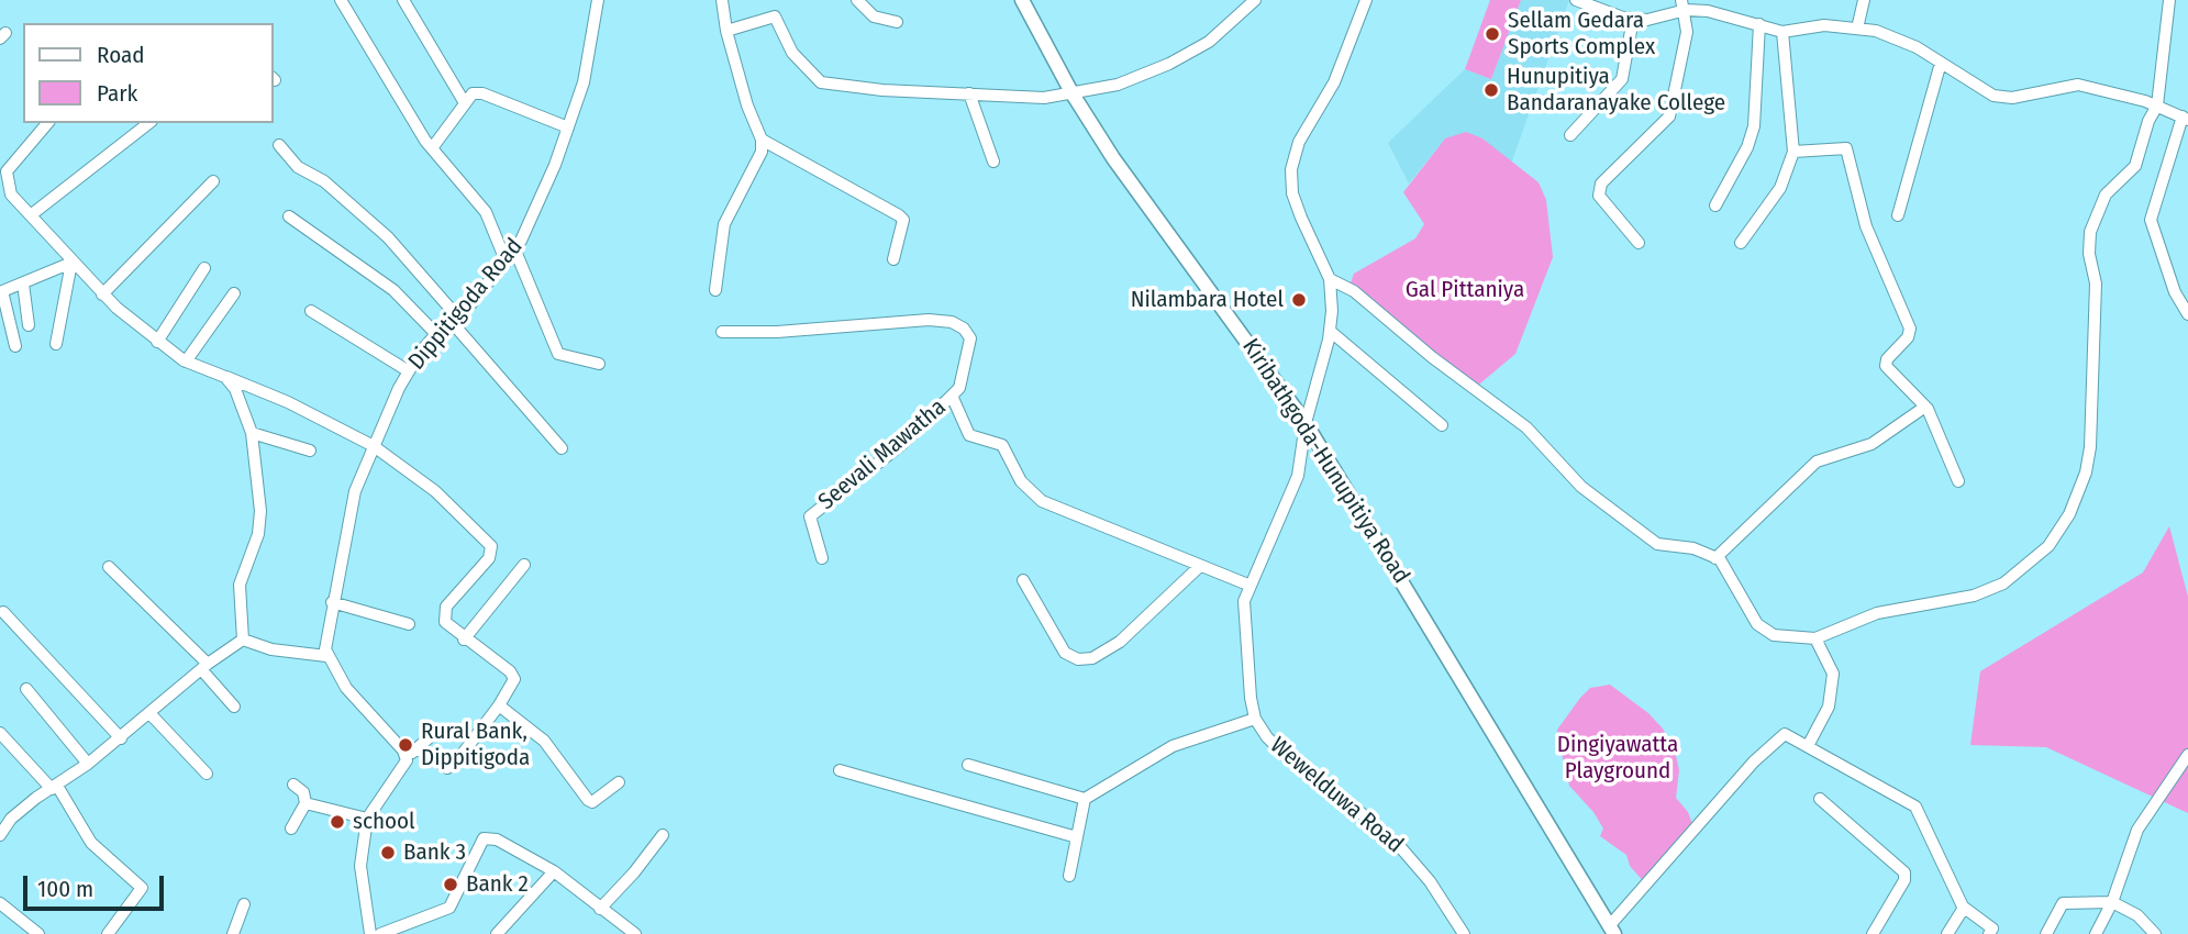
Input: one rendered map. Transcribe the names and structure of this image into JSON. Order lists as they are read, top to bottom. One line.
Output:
{"streets":{"main road":["Kiribathgoda-Hunupitiya Road"],"street":["Dippitigoda Road","Seevali Mawatha","Wewelduwa Road"]},"crossings":[["Seevali Mawatha","Wewelduwa Road"],["Kiribathgoda-Hunupitiya Road","Wewelduwa Road"]],"parks":["Gal Pittaniya","Dingiyawatta Playground"],"places":["Sellam Gedara Sports Complex","Hunupitiya Bandaranayake College","Nilambara Hotel","Rural Bank, Dippitigoda","school","Bank 3","Bank 2"],"legend":["Road","Park"],"scale_bar":"100 m"}
